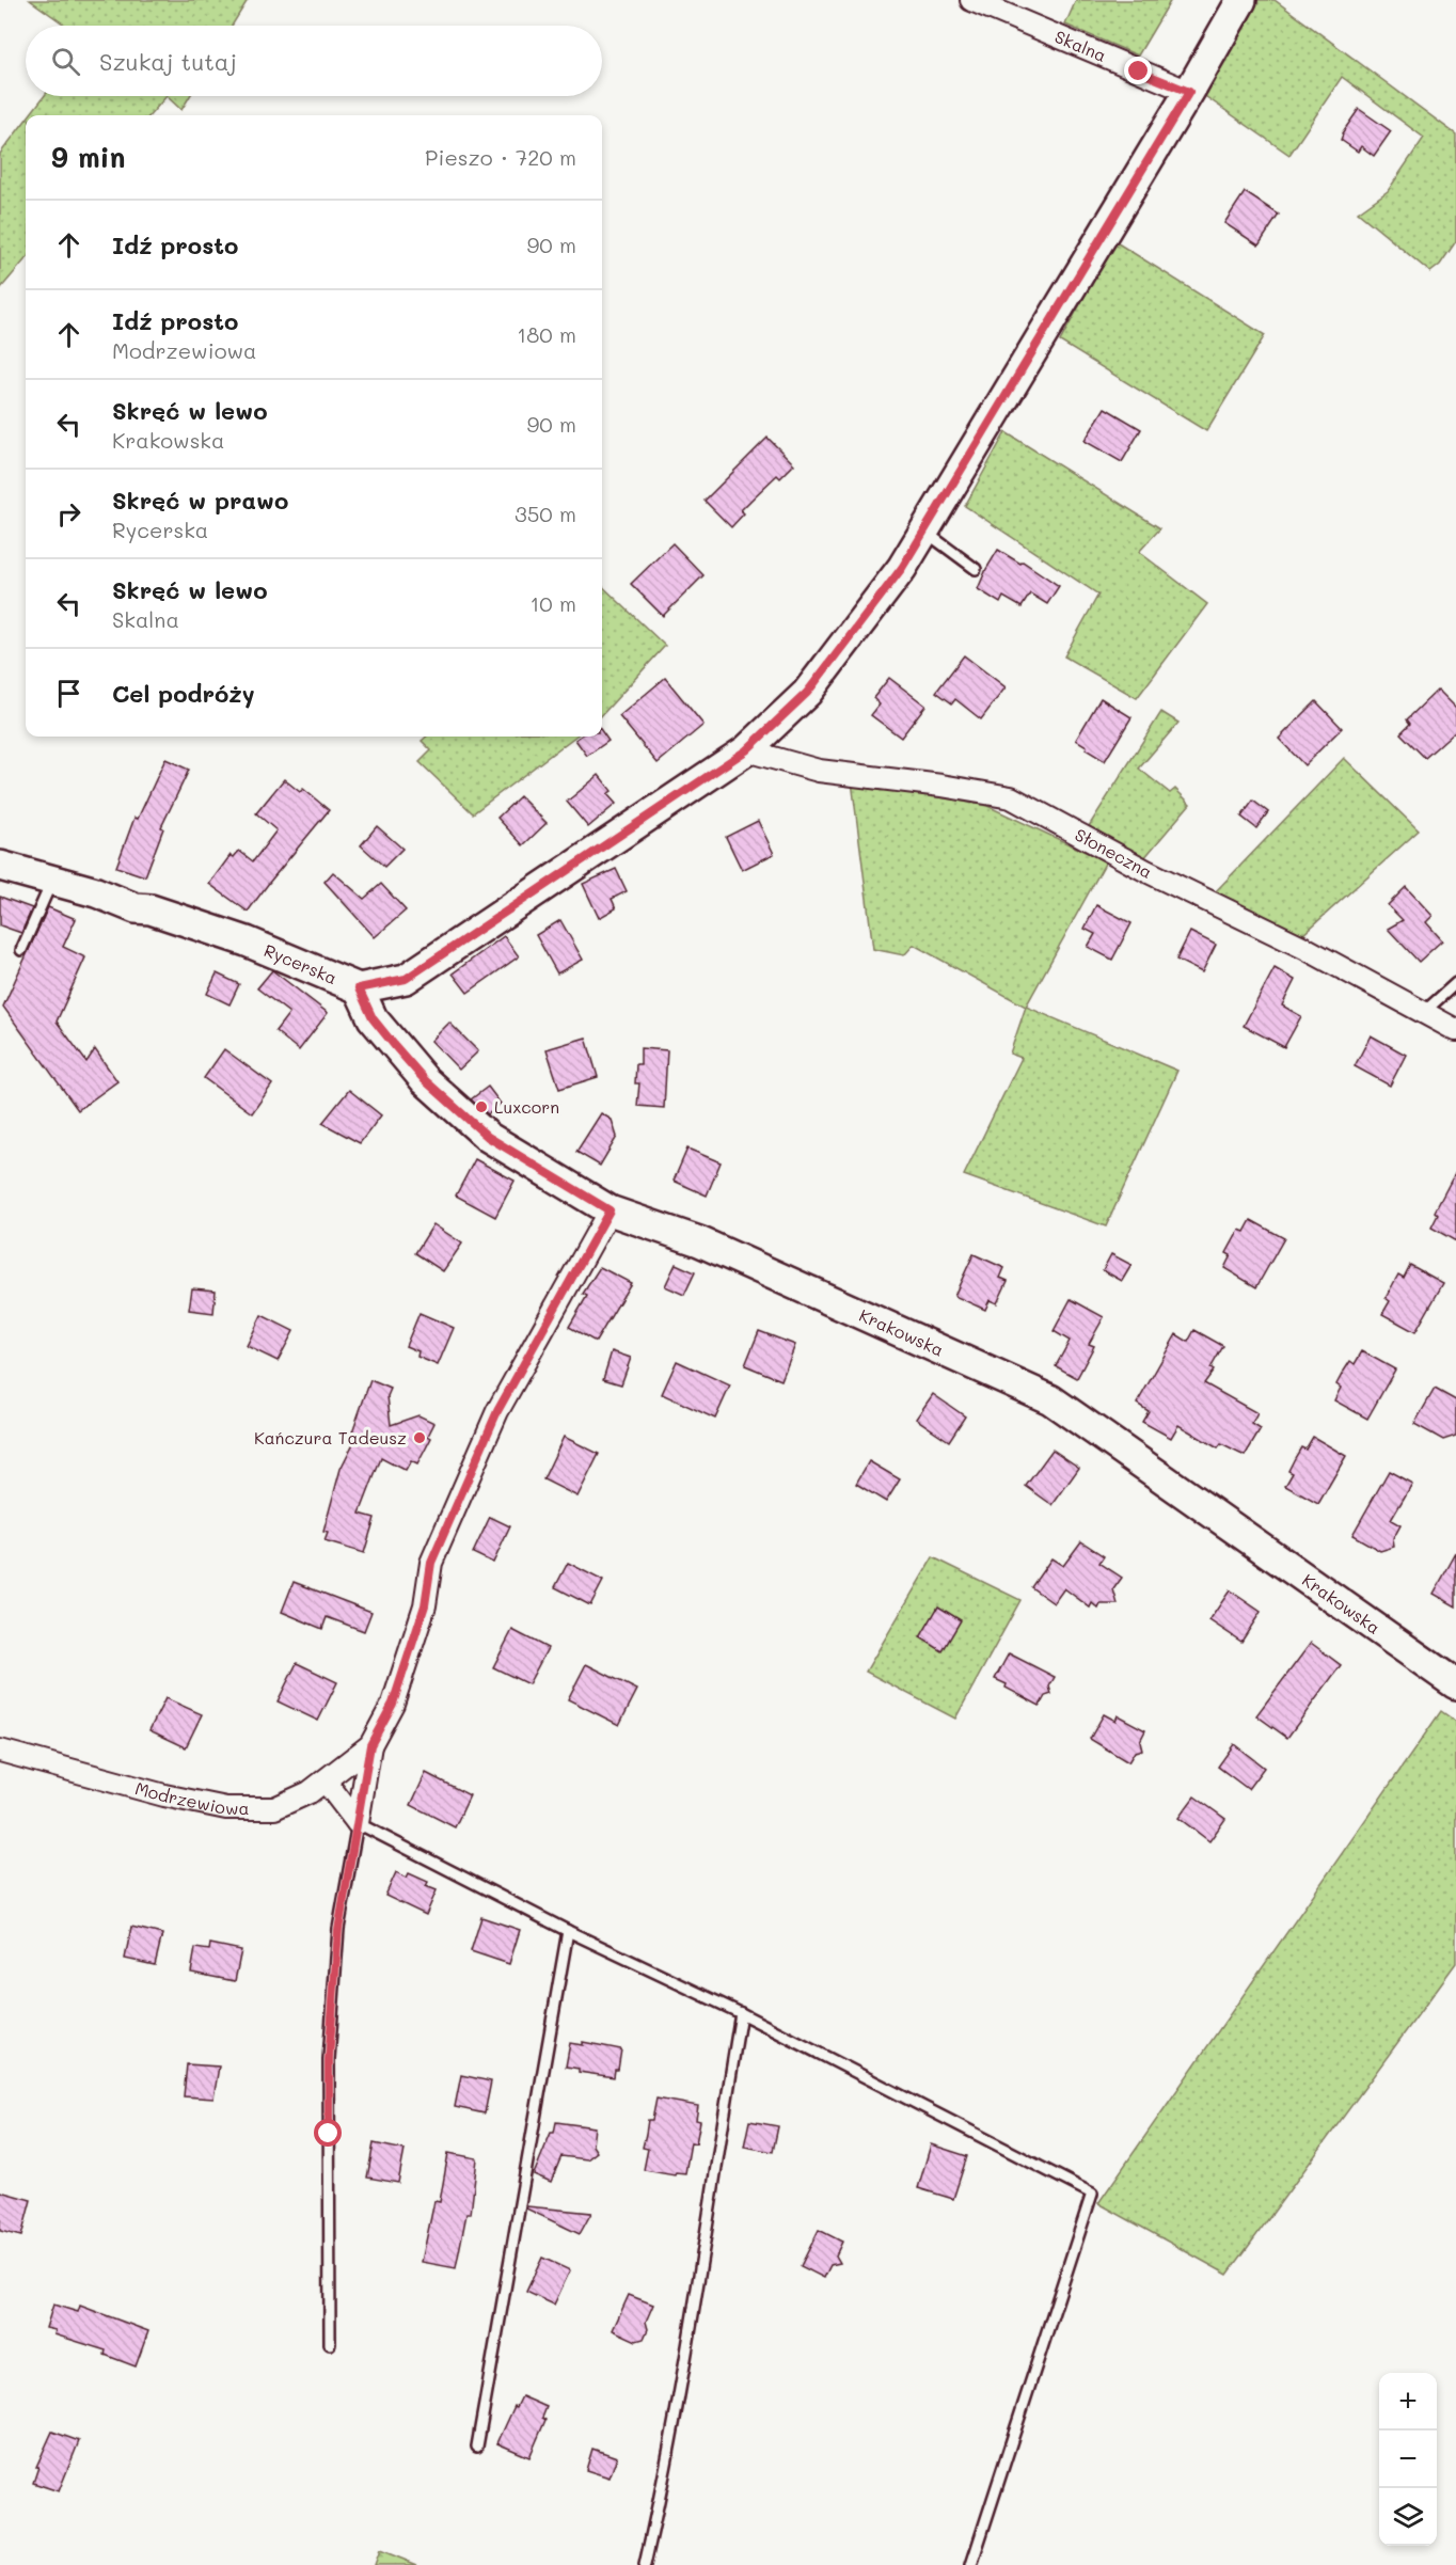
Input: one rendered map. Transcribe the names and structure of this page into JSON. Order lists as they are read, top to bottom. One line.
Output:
{"streets":{"street":["Skalna","Słoneczna","Rycerska","Krakowska","Modrzewiowa"]},"crossings":[["Skalna","Rycerska"],["Słoneczna","Rycerska"],["Rycerska","Krakowska"],["Krakowska","Modrzewiowa"]],"places":["Luxcorn","Kańczura Tadeusz"],"page":{"search":"Szukaj tutaj","heading":["9 min","Pieszo · 720 m"],"list":[["Idź prosto","90 m"],["Idź prosto","Modrzewiowa","180 m"],["Skręć w lewo","Krakowska","90 m"],["Skręć w prawo","Rycerska","350 m"],["Skręć w lewo","Skalna","10 m"],"Cel podróży"],"map_buttons":["+","−"]}}
